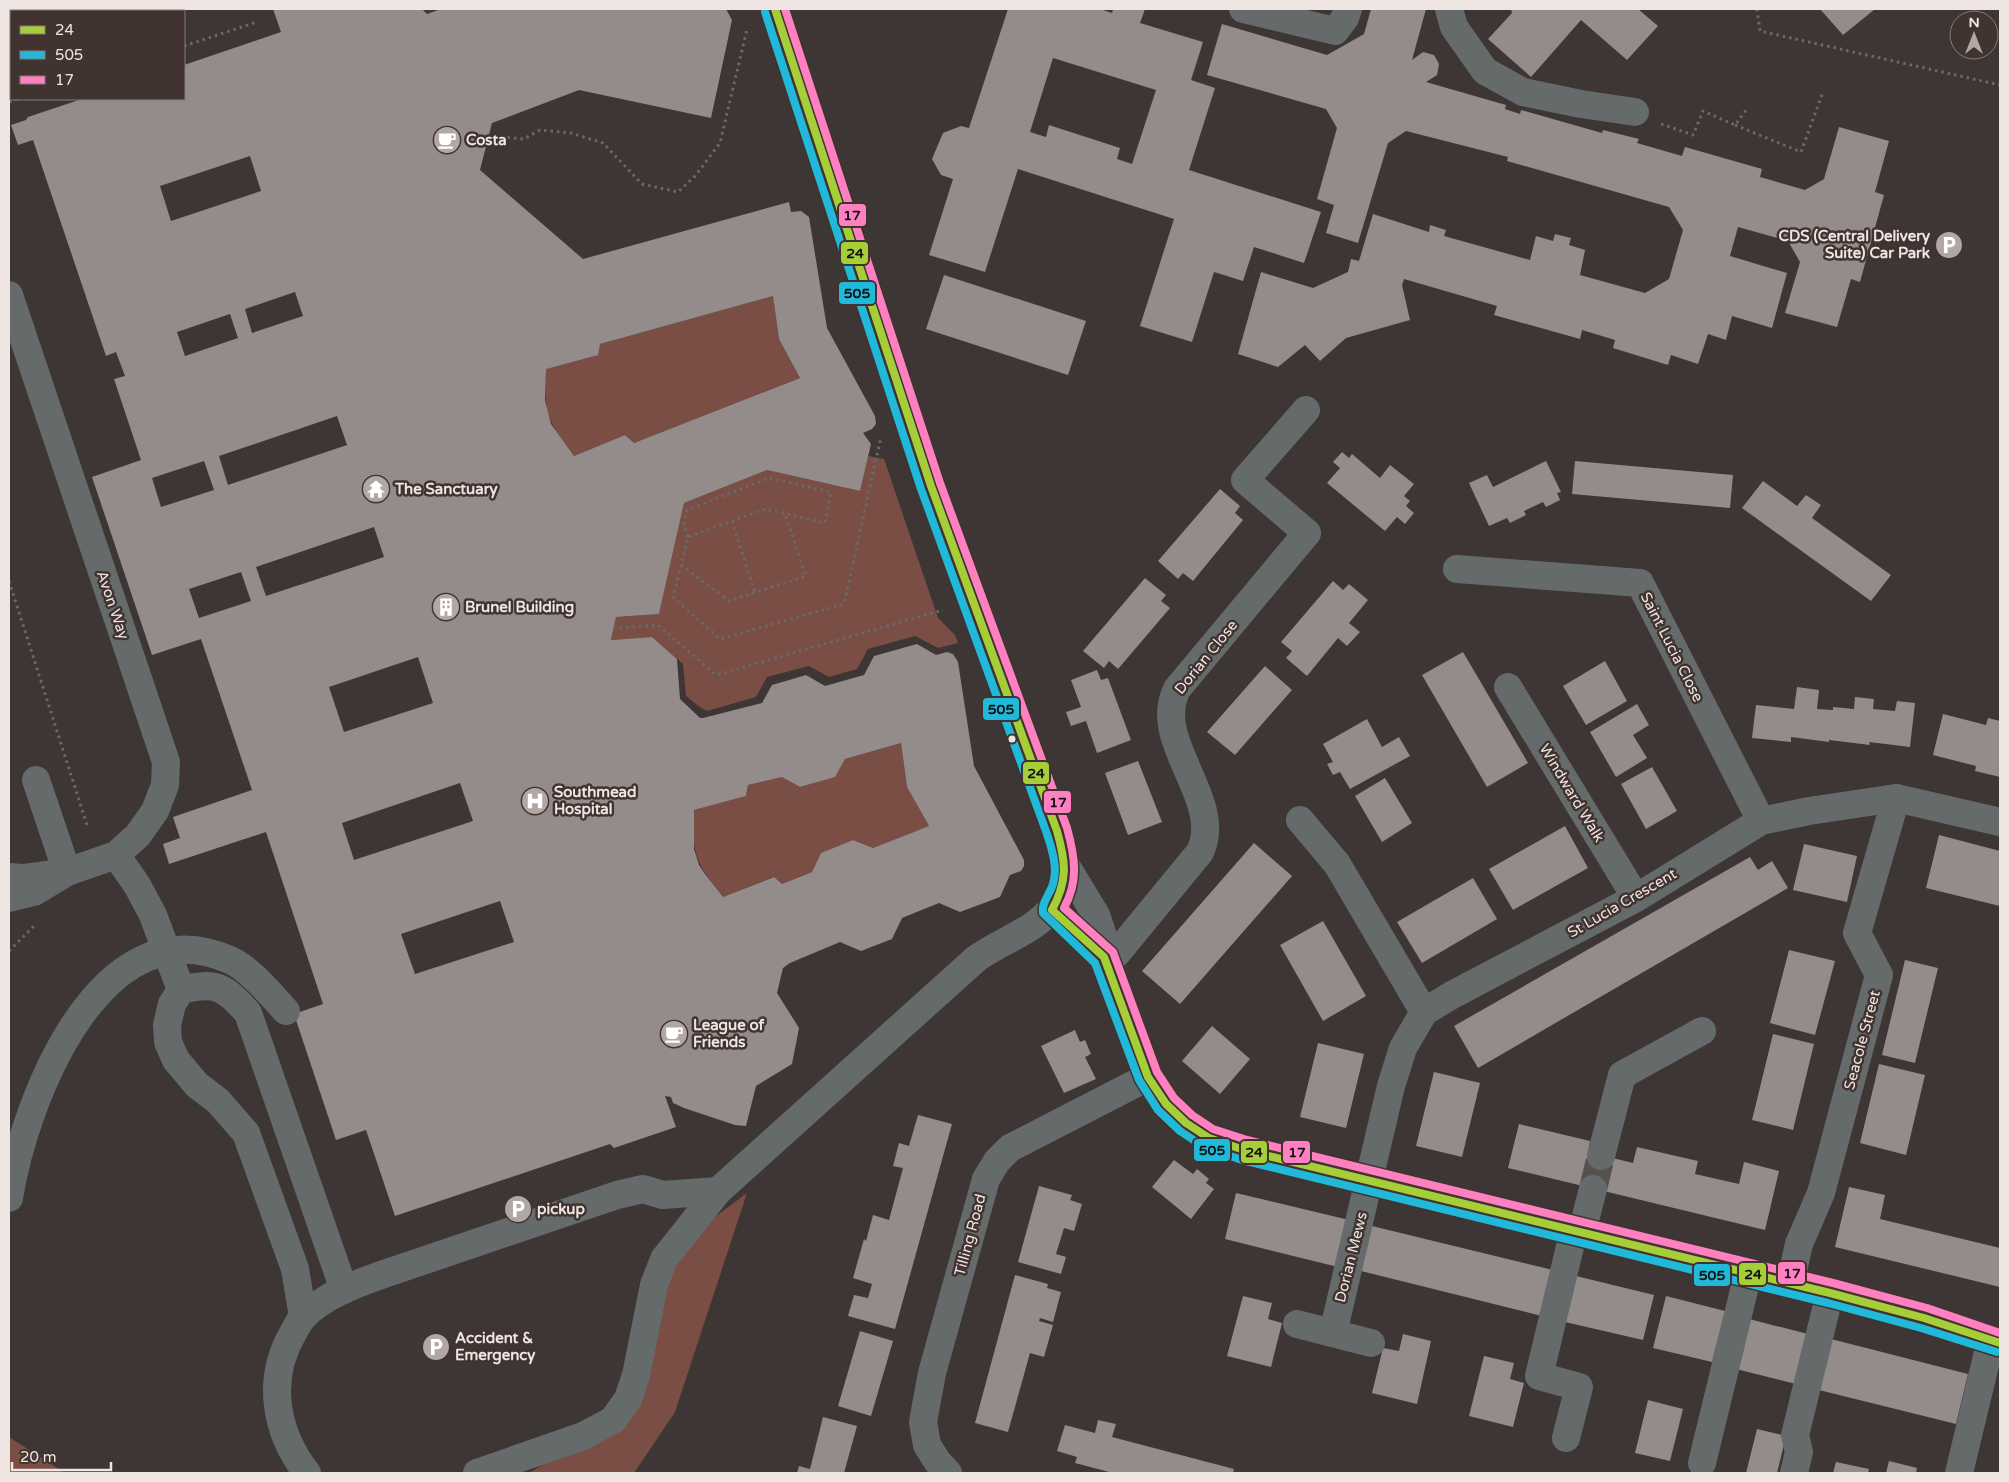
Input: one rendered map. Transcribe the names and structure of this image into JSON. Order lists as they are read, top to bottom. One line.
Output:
{"streets":{"street":["Avon Way","Saint Lucia Close","Dorian Close","Windward Walk","St Lucia Crescent","Seacole Street","Tilling Road","Dorian Mews"]},"crossings":[["Saint Lucia Close","St Lucia Crescent"],["Windward Walk","St Lucia Crescent"],["St Lucia Crescent","Seacole Street"],["St Lucia Crescent","Dorian Mews"]],"places":{"cafe":["Costa","League of Friends"],"parking":["CDS (Central Delivery Suite) Car Park","pickup","Accident & Emergency"],"temple":["The Sanctuary"],"building":["Brunel Building"],"hospital":["Southmead Hospital"]},"lines":["transit line 24","transit line 17","transit line 505"],"legend":["24","505","17"],"scale_bar":"20 m","north":"top"}
